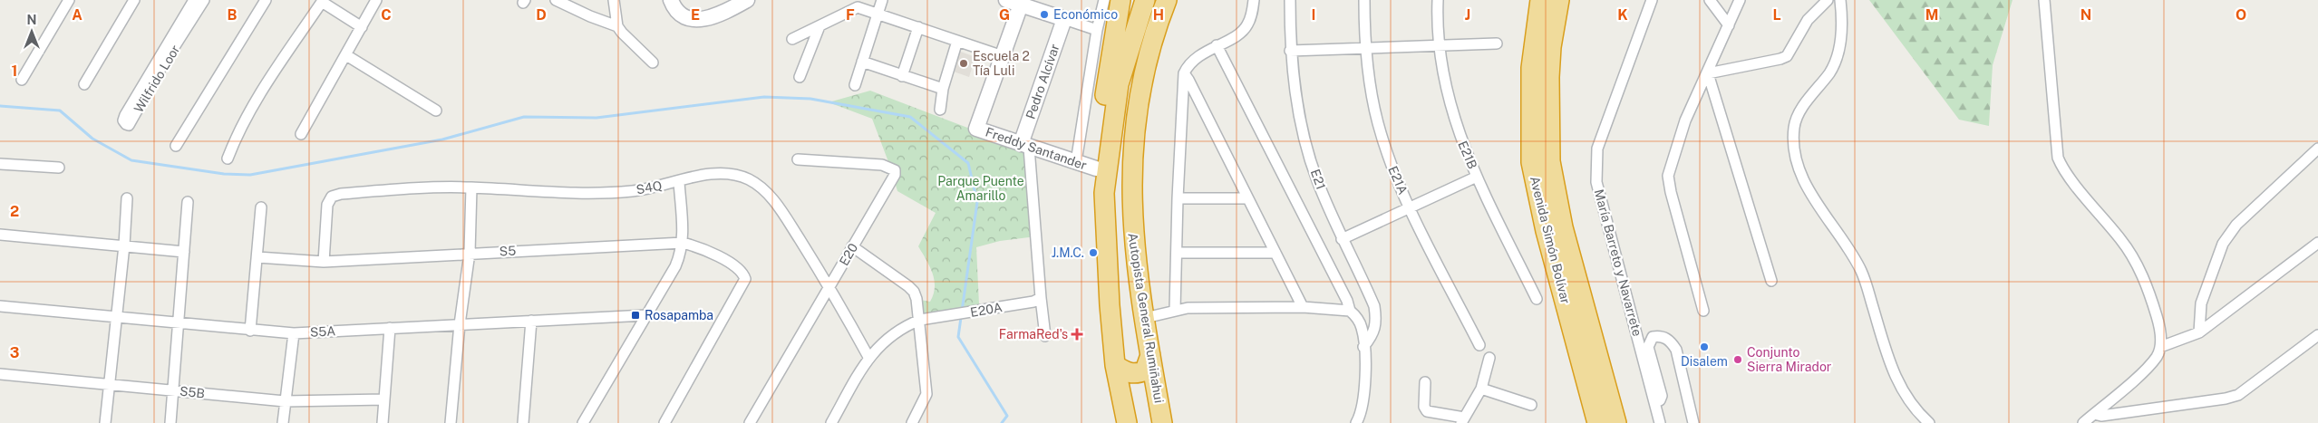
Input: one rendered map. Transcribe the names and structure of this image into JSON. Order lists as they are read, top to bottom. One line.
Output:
{"streets":{"highway":["Avenida Simón Bolívar","Autopista General Rumiñahui"],"street":["Wilfrido Loor","Pedro Alcívar","Freddy Santander","E21B","E21","E21A","S4Q","S5","E20","María Barreto y Navarrete","E20A","S5A","S5B"]},"crossings":[["Pedro Alcívar","Freddy Santander"],["S4Q","S5"],["S4Q","E20"],["S4Q","E20A"]],"parks":["Parque Puente Amarillo"],"places":{"other":["Económico","Escuela 2 Tía Luli","J.M.C.","Disalem","Conjunto Sierra Mirador"],"transit":["Rosapamba"],"health":["FarmaRed's"]},"north":"top","grid":{"columns":["A","B","C","D","E","F","G","H","I","J","K","L","M","N","O"],"rows":["1","2","3"]}}
